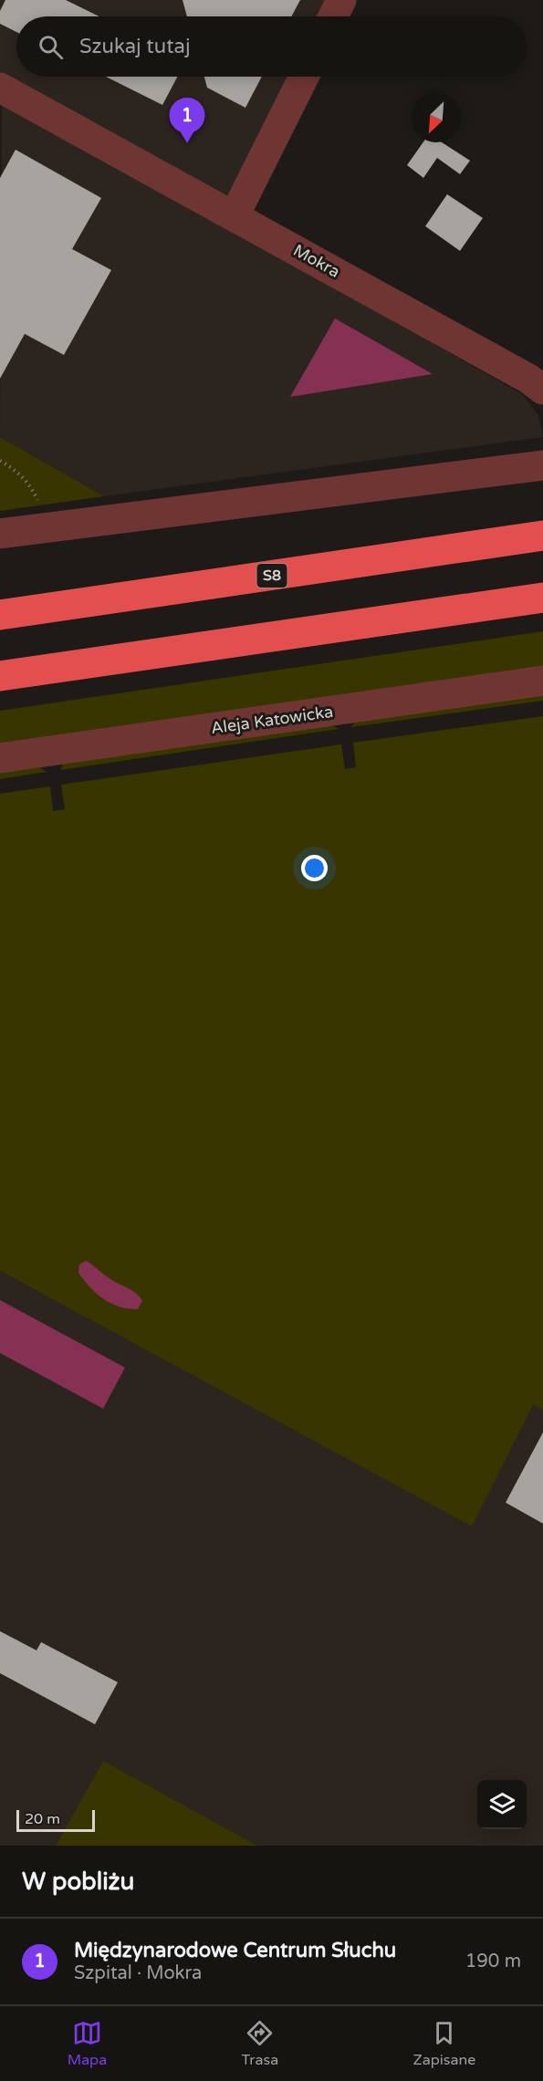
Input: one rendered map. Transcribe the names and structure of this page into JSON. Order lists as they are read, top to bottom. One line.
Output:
{"streets":{"highway":["S8"],"street":["Mokra","Aleja Katowicka"]},"scale_bar":"20 m","north":"bottom left","page":{"search":"Szukaj tutaj","pins":"1","scale":"20 m","heading":"W pobliżu","list":[{"mark":"1","name":"Międzynarodowe Centrum Słuchu","note":"Szpital · Mokra","value":"190 m"}],"nav":["Mapa","Trasa","Zapisane"]}}
